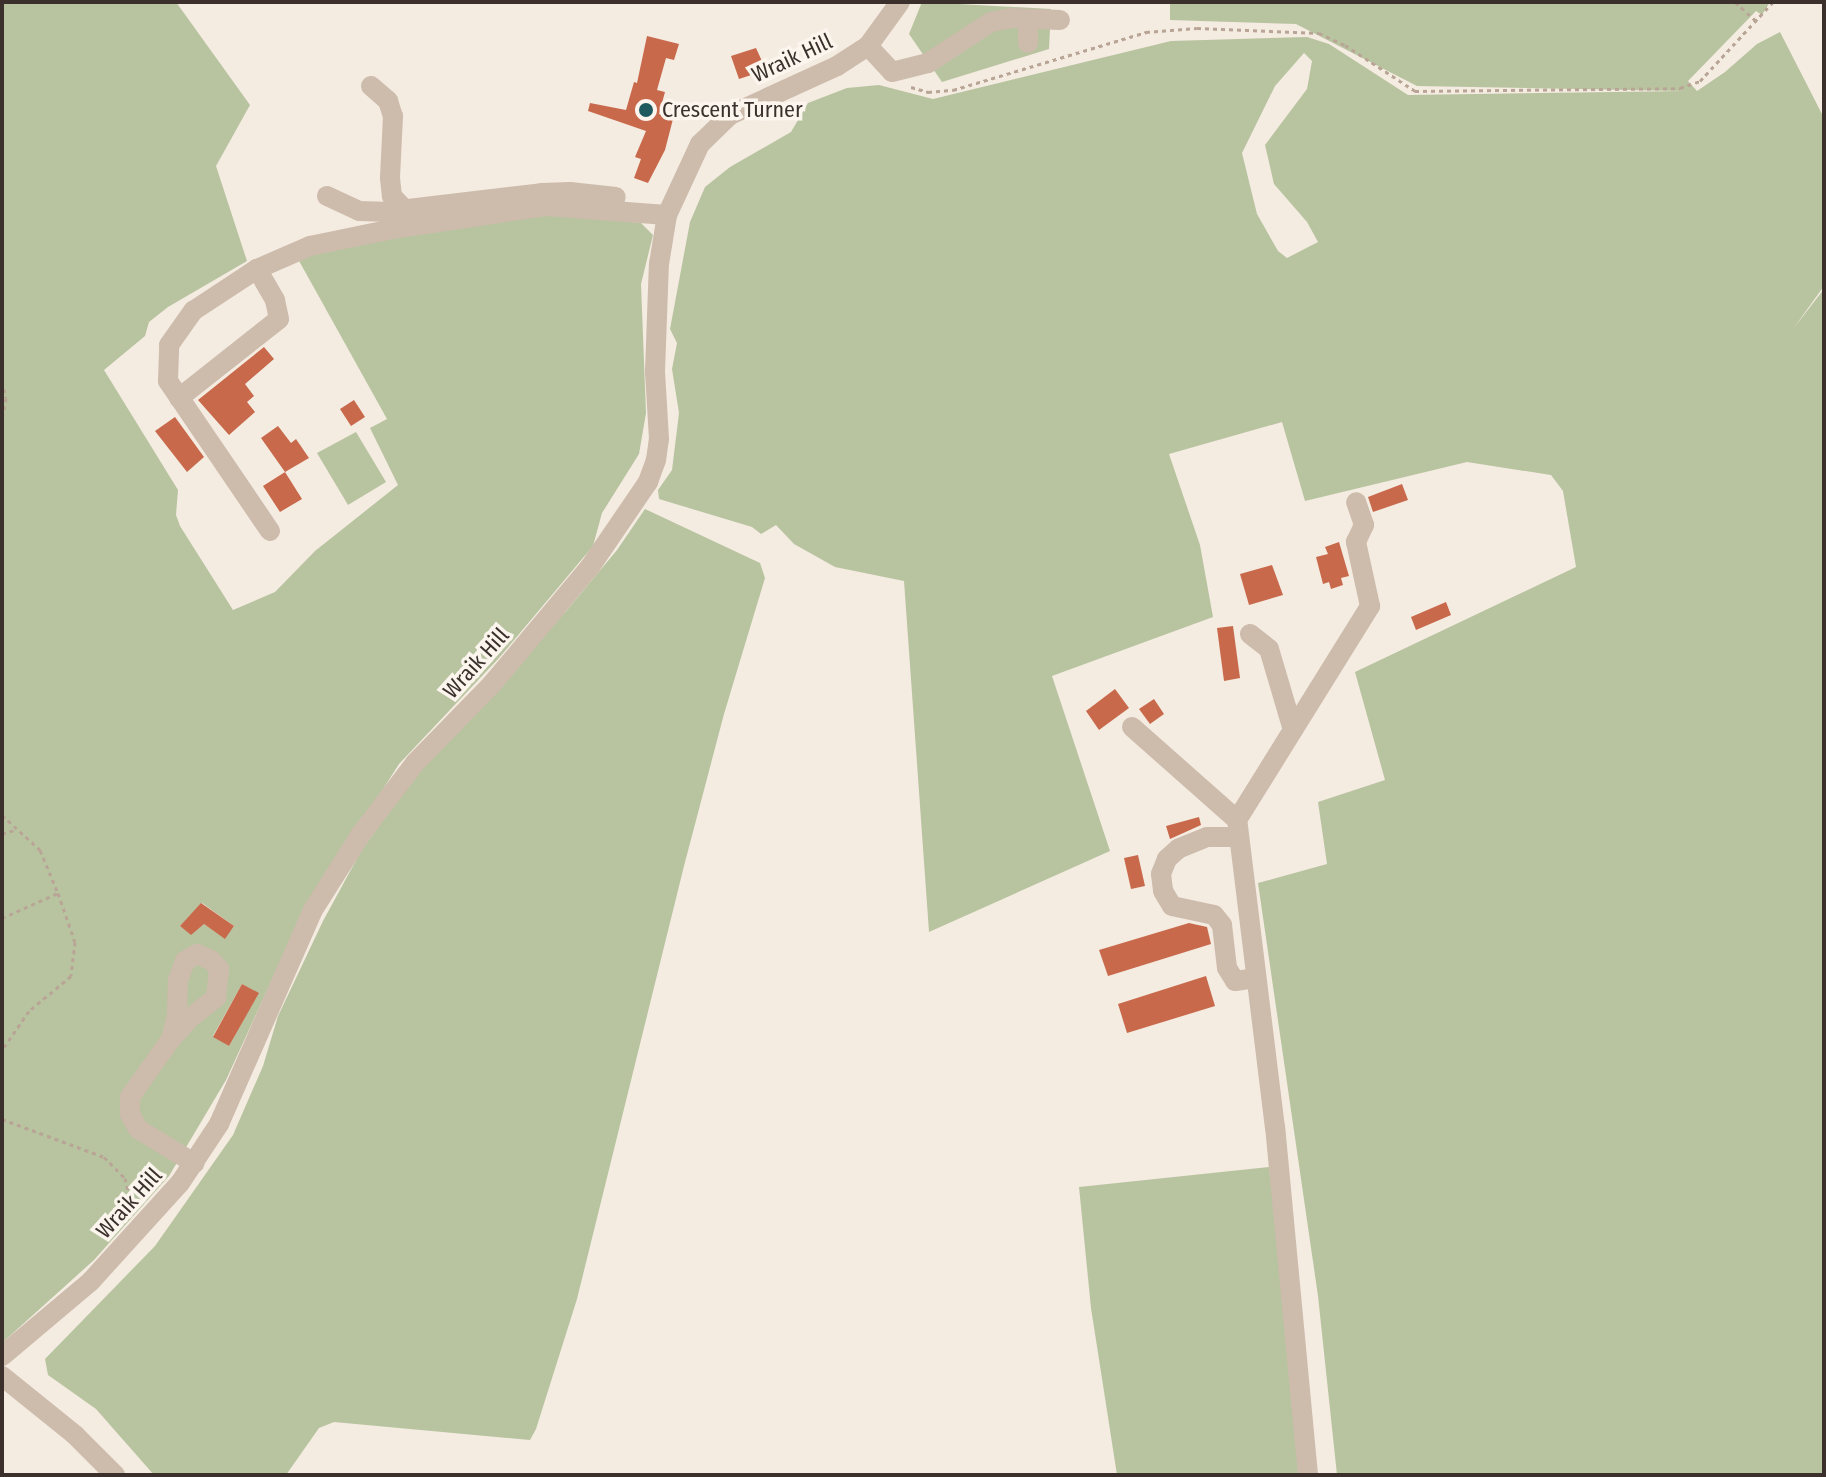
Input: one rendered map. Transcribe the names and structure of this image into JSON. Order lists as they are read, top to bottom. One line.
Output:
{"streets":{"street":["Wraik Hill"]},"places":["Crescent Turner"]}
